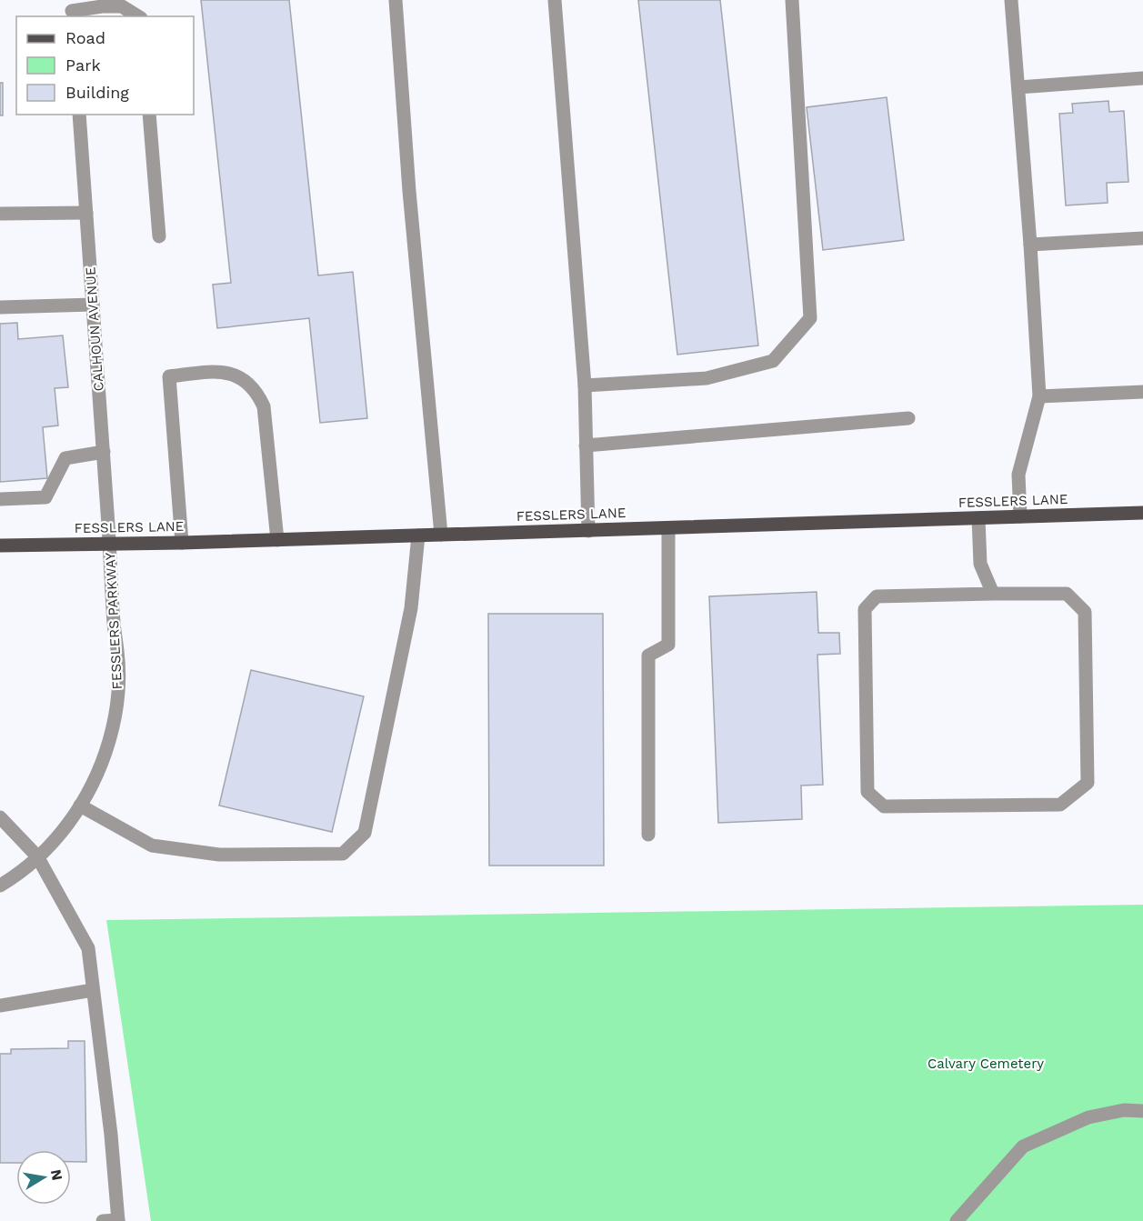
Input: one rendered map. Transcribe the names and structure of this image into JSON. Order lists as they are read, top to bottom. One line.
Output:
{"streets":{"main road":["FESSLERS LANE"],"street":["CALHOUN AVENUE","FESSLERS PARKWAY"]},"crossings":[["CALHOUN AVENUE","FESSLERS LANE"],["CALHOUN AVENUE","FESSLERS PARKWAY"],["FESSLERS LANE","FESSLERS PARKWAY"]],"parks":["Calvary Cemetery"],"legend":["Road","Park","Building"],"north":"right"}
